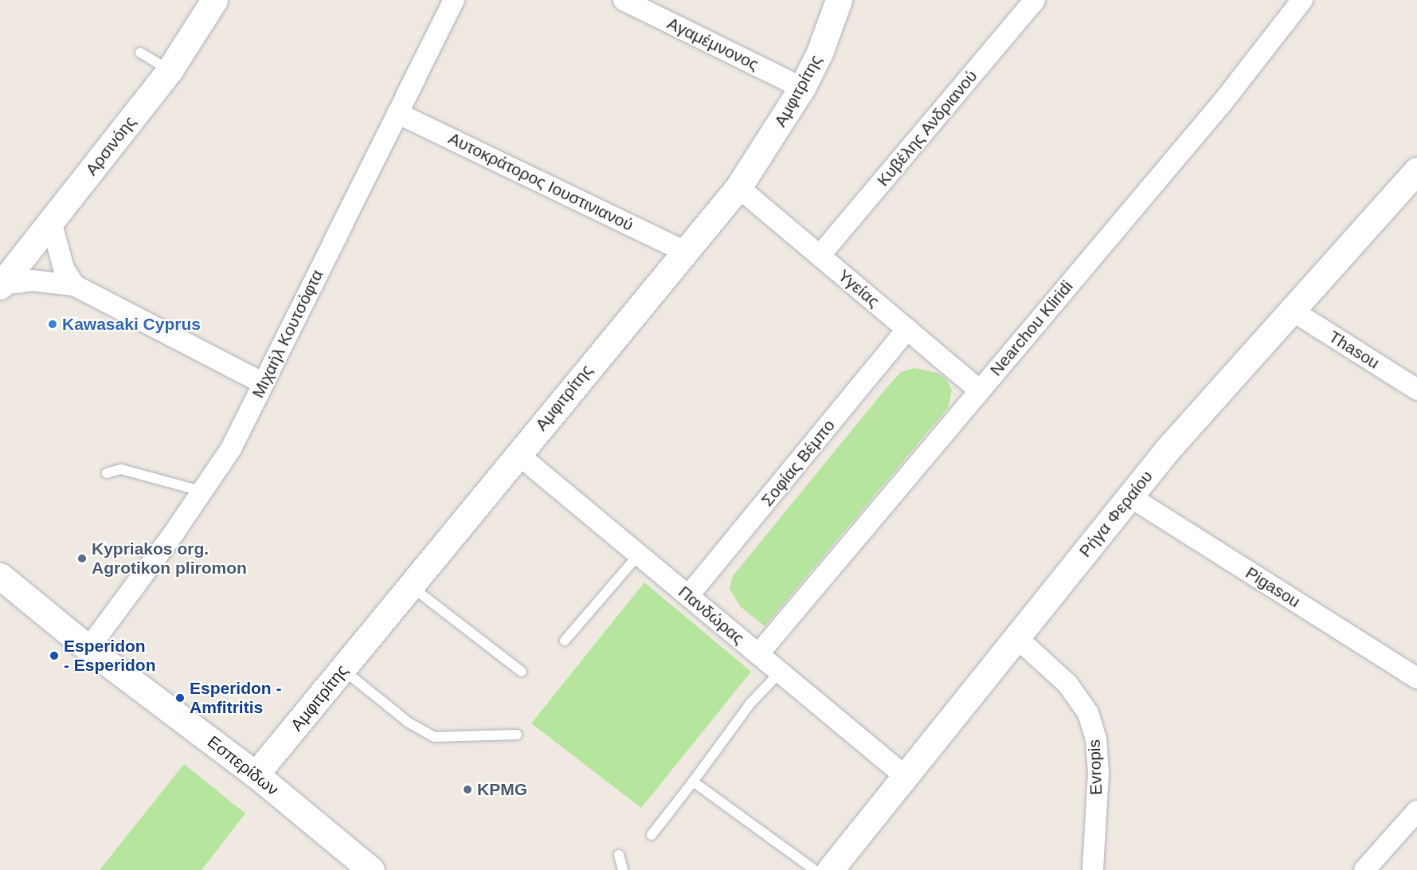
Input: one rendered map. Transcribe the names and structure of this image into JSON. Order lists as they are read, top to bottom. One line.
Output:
{"streets":{"street":["Αγαμέμνονος","Αμφιτρίτης","Κυβέλης Ανδριανού","Αρσινόης","Αυτοκράτορος Ιουστινιανού","Υγείας","Nearchou Kliridi","Μιχαήλ Κουτσόφτα","Thasou","Σοφίας Βέμπο","Ρήγα Φεραίου","Pigasou","Πανδώρας","Εσπερίδων","Evropis"]},"crossings":[["Αγαμέμνονος","Αμφιτρίτης"],["Αμφιτρίτης","Αυτοκράτορος Ιουστινιανού"],["Αμφιτρίτης","Υγείας"],["Αμφιτρίτης","Πανδώρας"],["Αμφιτρίτης","Εσπερίδων"],["Κυβέλης Ανδριανού","Υγείας"],["Αυτοκράτορος Ιουστινιανού","Μιχαήλ Κουτσόφτα"],["Υγείας","Nearchou Kliridi"],["Υγείας","Σοφίας Βέμπο"],["Nearchou Kliridi","Πανδώρας"],["Μιχαήλ Κουτσόφτα","Εσπερίδων"],["Thasou","Ρήγα Φεραίου"],["Σοφίας Βέμπο","Πανδώρας"],["Ρήγα Φεραίου","Pigasou"],["Ρήγα Φεραίου","Πανδώρας"],["Ρήγα Φεραίου","Evropis"]],"places":["Kawasaki Cyprus","Kypriakos org. Agrotikon pliromon","Esperidon - Esperidon","Esperidon - Amfitritis","KPMG"]}
